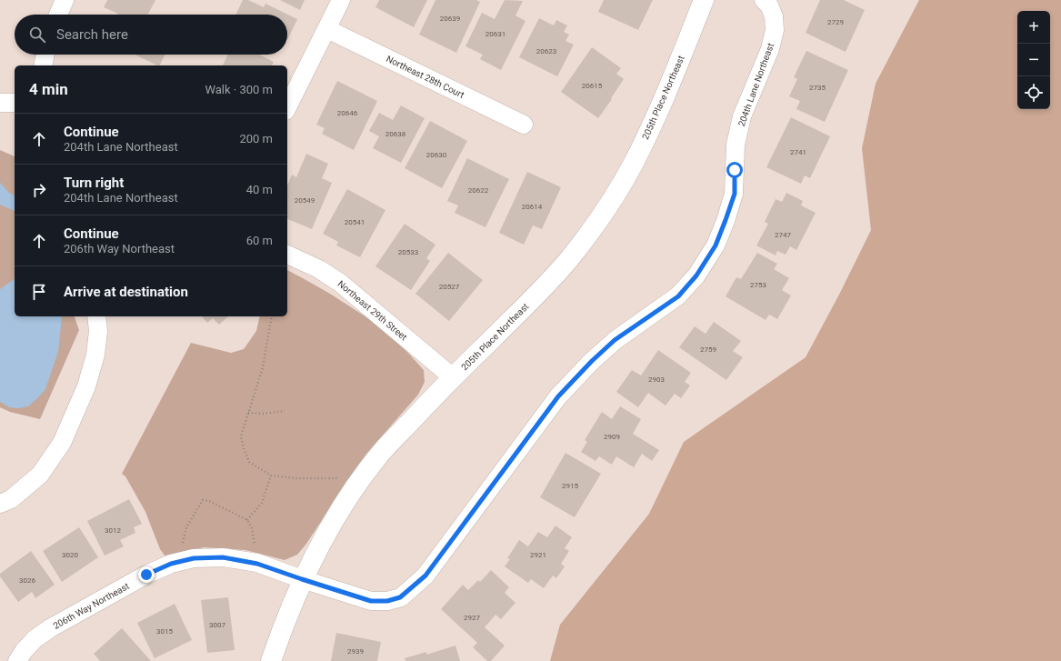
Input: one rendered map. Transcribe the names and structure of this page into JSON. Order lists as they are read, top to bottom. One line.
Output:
{"streets":{"street":["Northeast 28th Court","204th Lane Northeast","205th Place Northeast","Northeast 29th Street","206th Way Northeast"]},"crossings":[["204th Lane Northeast","205th Place Northeast"],["204th Lane Northeast","206th Way Northeast"],["205th Place Northeast","Northeast 29th Street"],["205th Place Northeast","206th Way Northeast"]],"house_numbers":["20639","2729","20631","20623","20615","2735","20646","20638","2741","20630","20622","20549","20614","20541","2747","20533","2753","20527","2759","2903","2909","2915","3012","3020","2921","3026","2927","3007","3015","2939"],"page":{"map_buttons":["+","−"],"search":"Search here","heading":["4 min","Walk · 300 m"],"list":[["Continue","204th Lane Northeast","200 m"],["Turn right","204th Lane Northeast","40 m"],["Continue","206th Way Northeast","60 m"],"Arrive at destination"]}}
